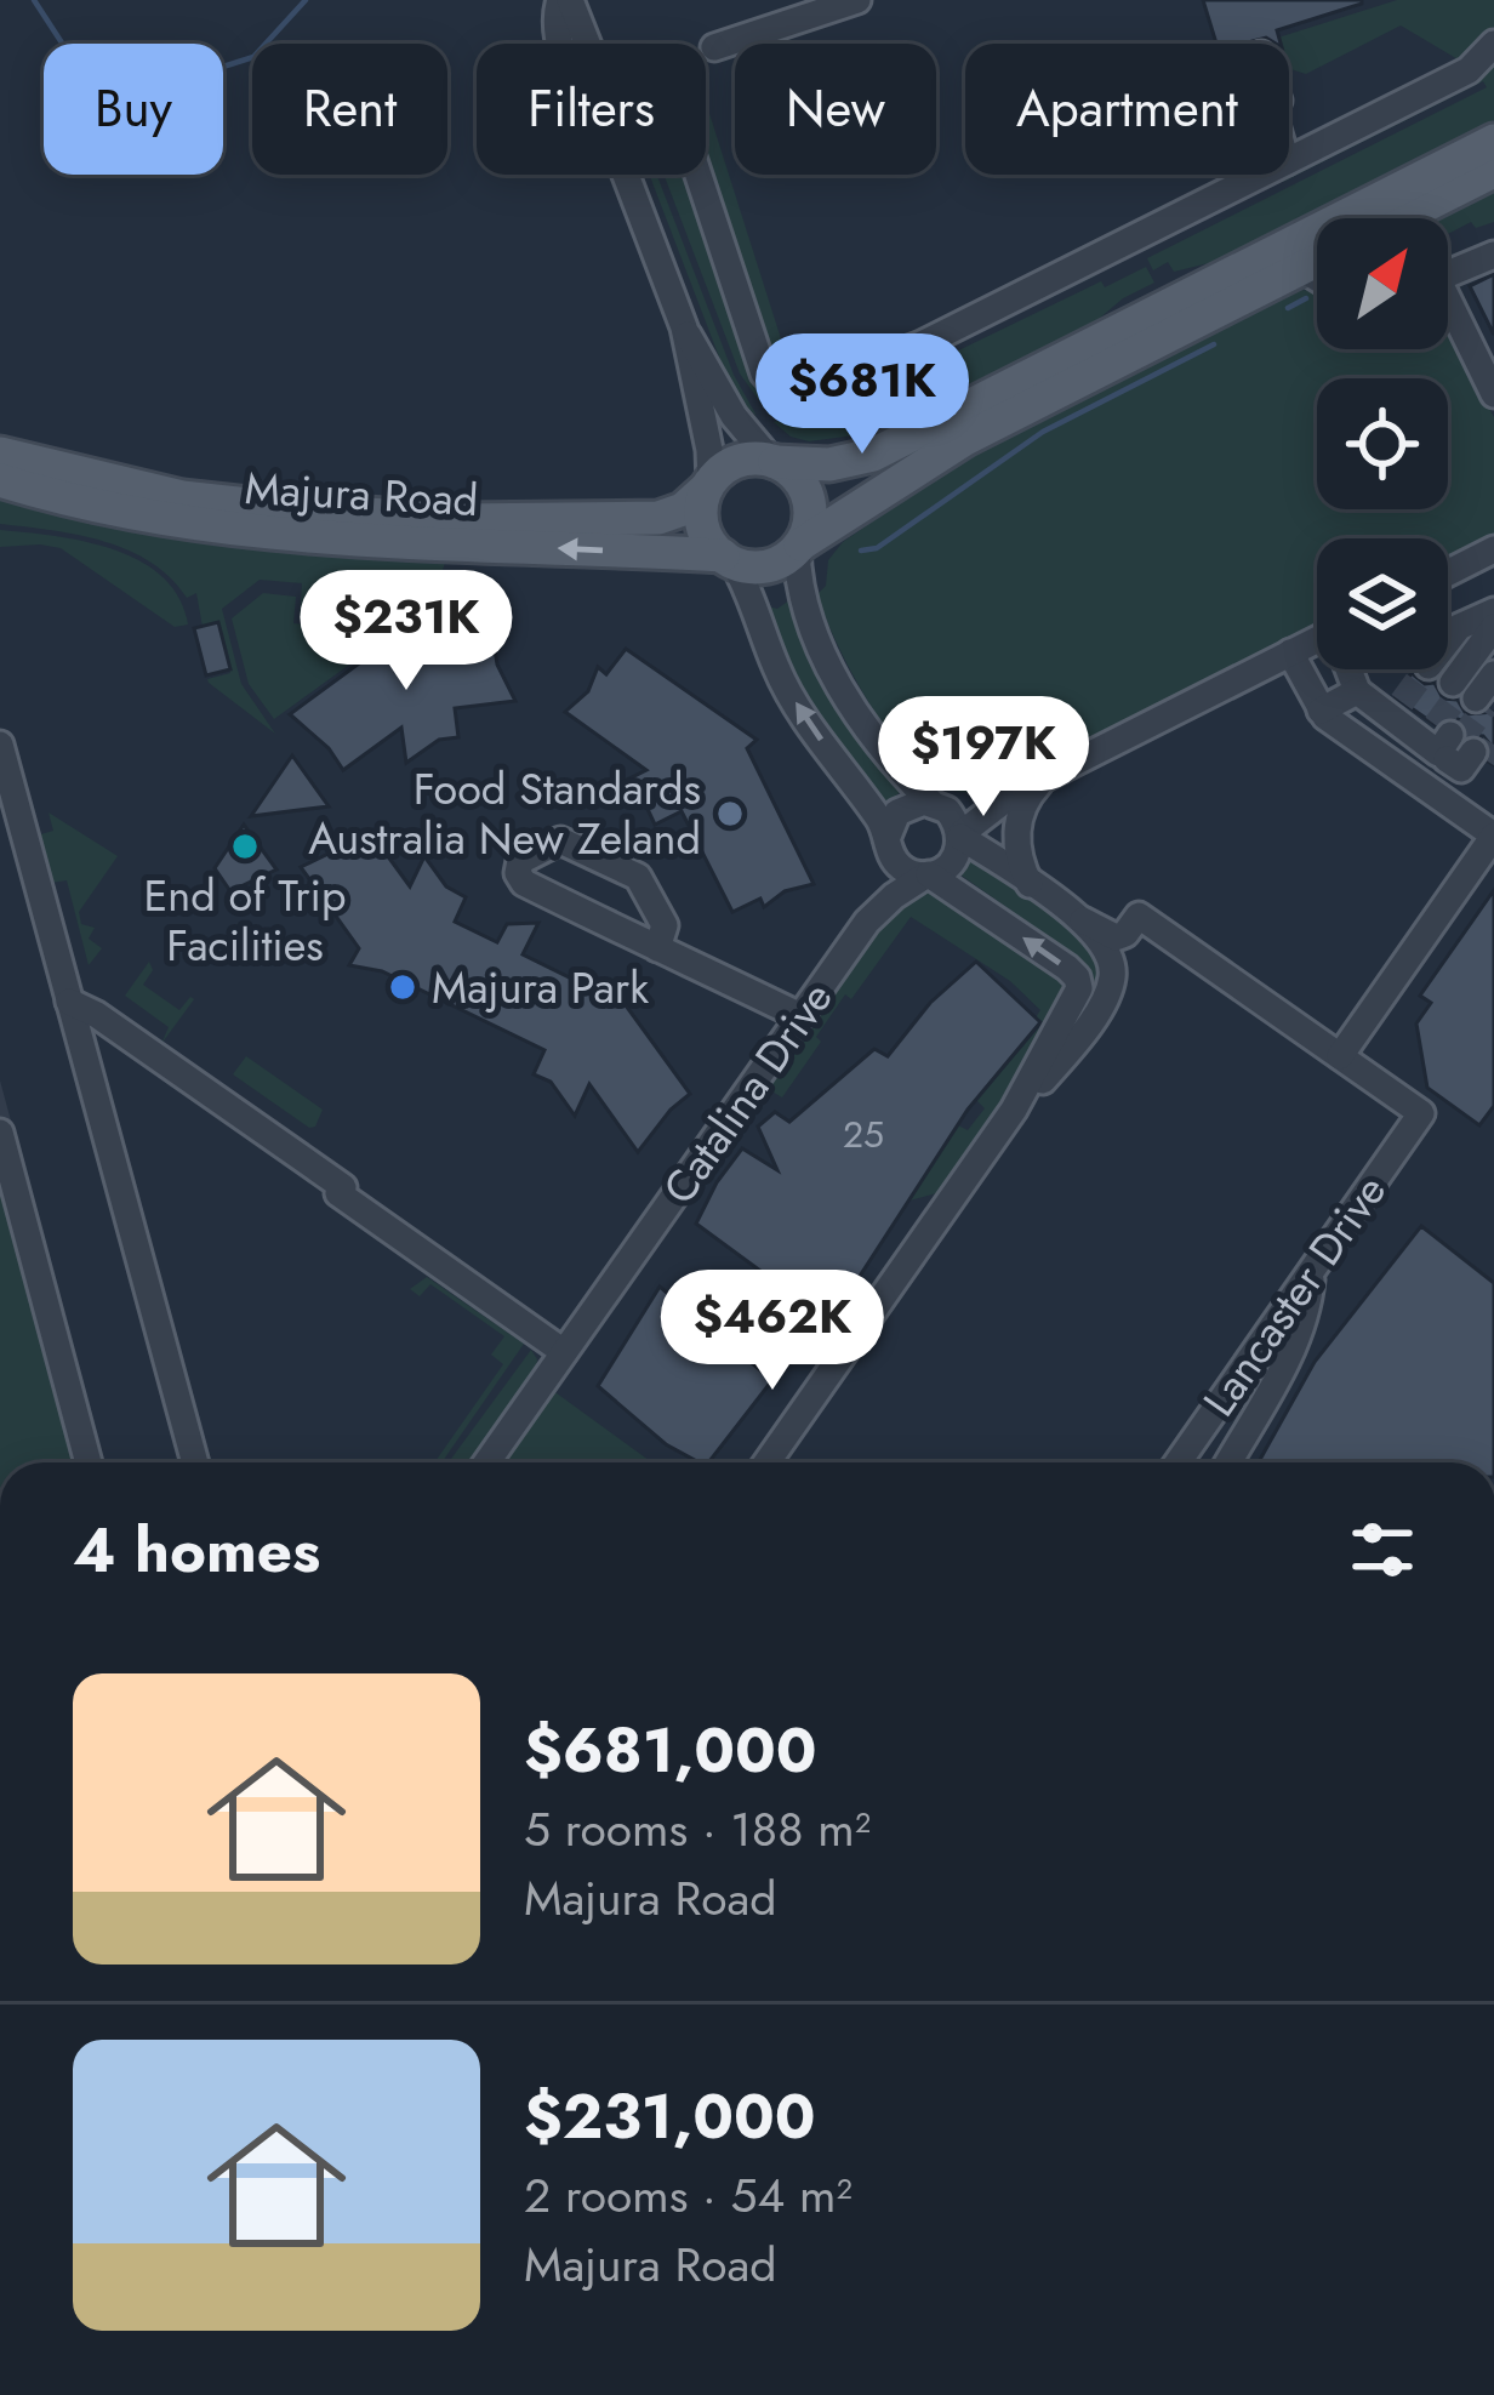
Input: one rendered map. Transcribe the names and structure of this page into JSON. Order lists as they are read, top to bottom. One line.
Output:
{"streets":{"main road":["Majura Road"],"street":["Catalina Drive","Lancaster Drive"]},"places":["Food Standards Australia New Zeland","End of Trip Facilities","Majura Park"],"house_numbers":["25"],"north":"top right","page":{"chip":["Buy","Rent","Filters","New","Apartment"],"price":["$681K","$231K","$197K","$462K"],"heading":"4 homes","list":[{"name":"$681,000","note":"5 rooms · 188 m² · Majura Road"},{"name":"$231,000","note":"2 rooms · 54 m² · Majura Road"}]}}
